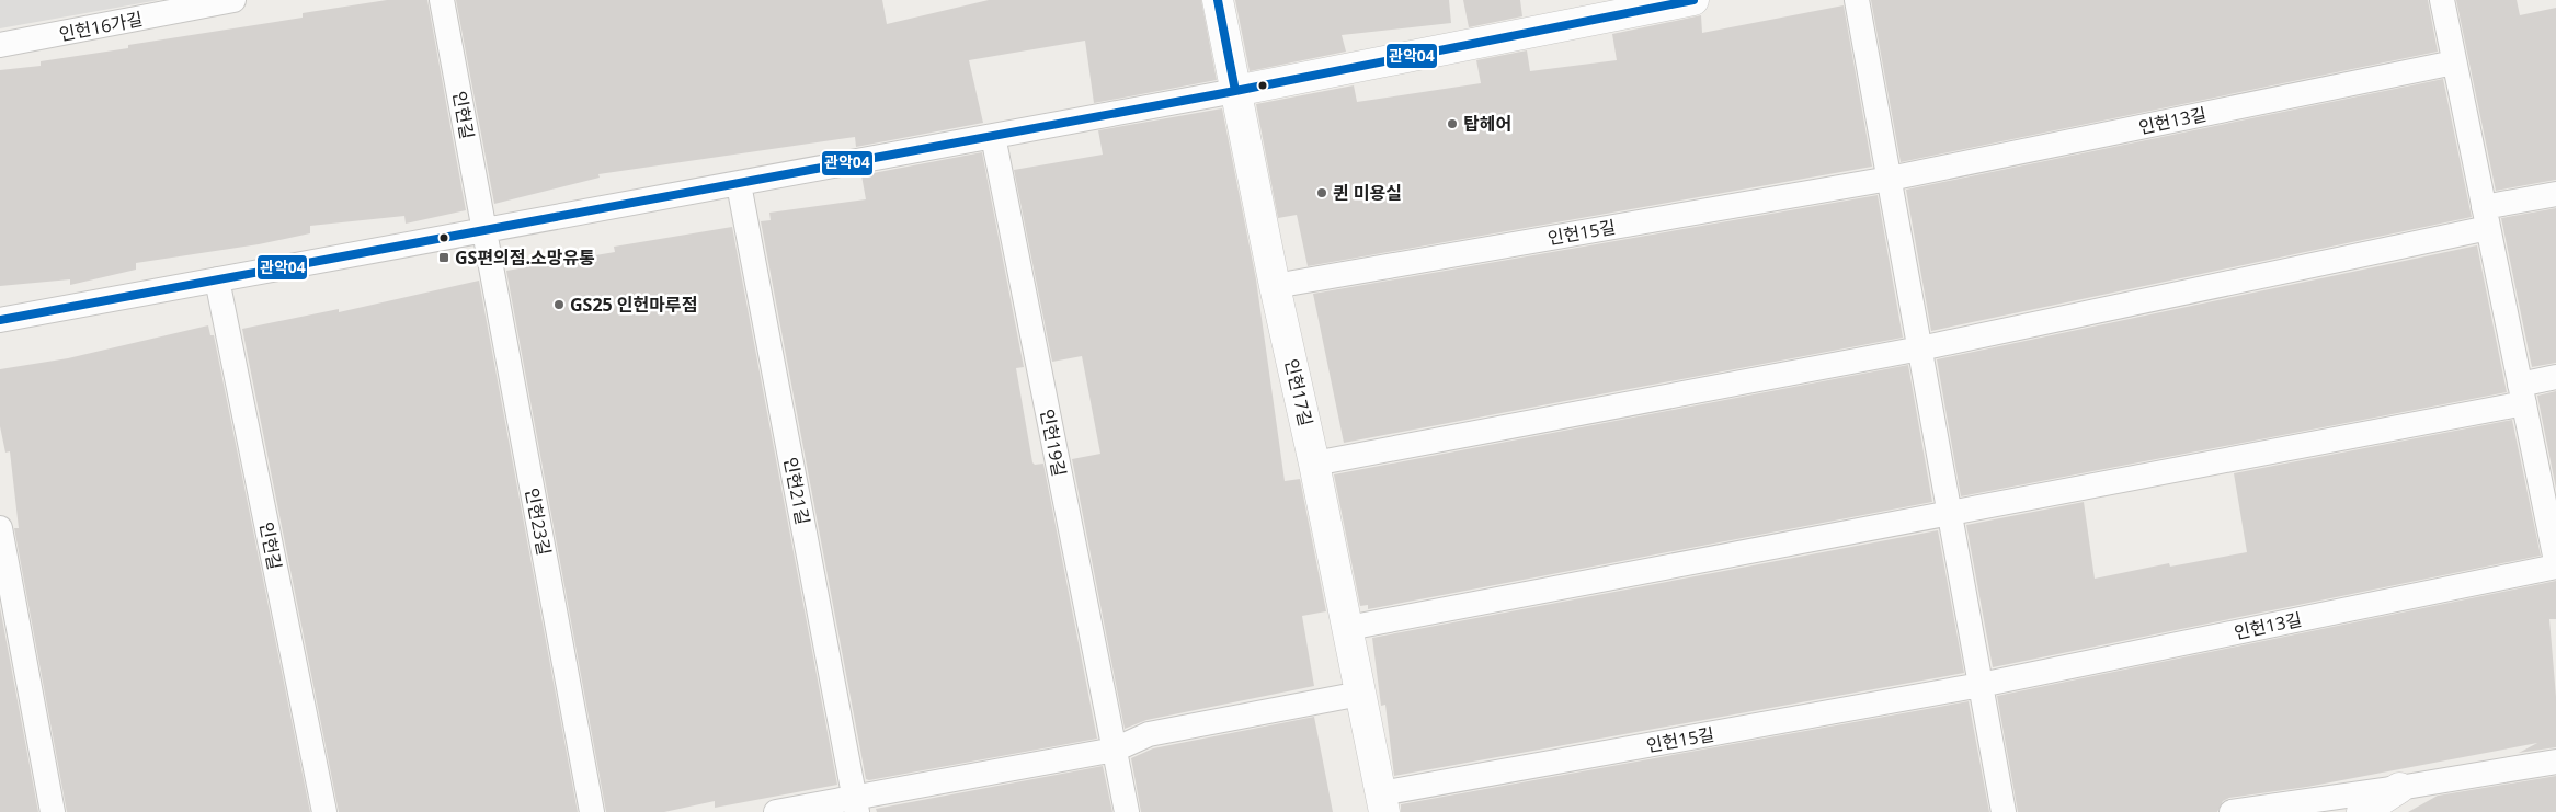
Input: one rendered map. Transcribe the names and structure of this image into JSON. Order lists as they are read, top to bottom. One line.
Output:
{"streets":{"street":["인헌17길"],"lane":["인헌16가길","인헌길","인헌13길","인헌15길","인헌19길","인헌21길","인헌23길"]},"crossings":[["인헌길","인헌23길"],["인헌13길","인헌15길"],["인헌15길","인헌17길"]],"places":{"other":["탑헤어","퀸 미용실","GS25 인헌마루점"],"transit":["GS편의점.소망유통"]},"lines":["transit line 관악04"]}
